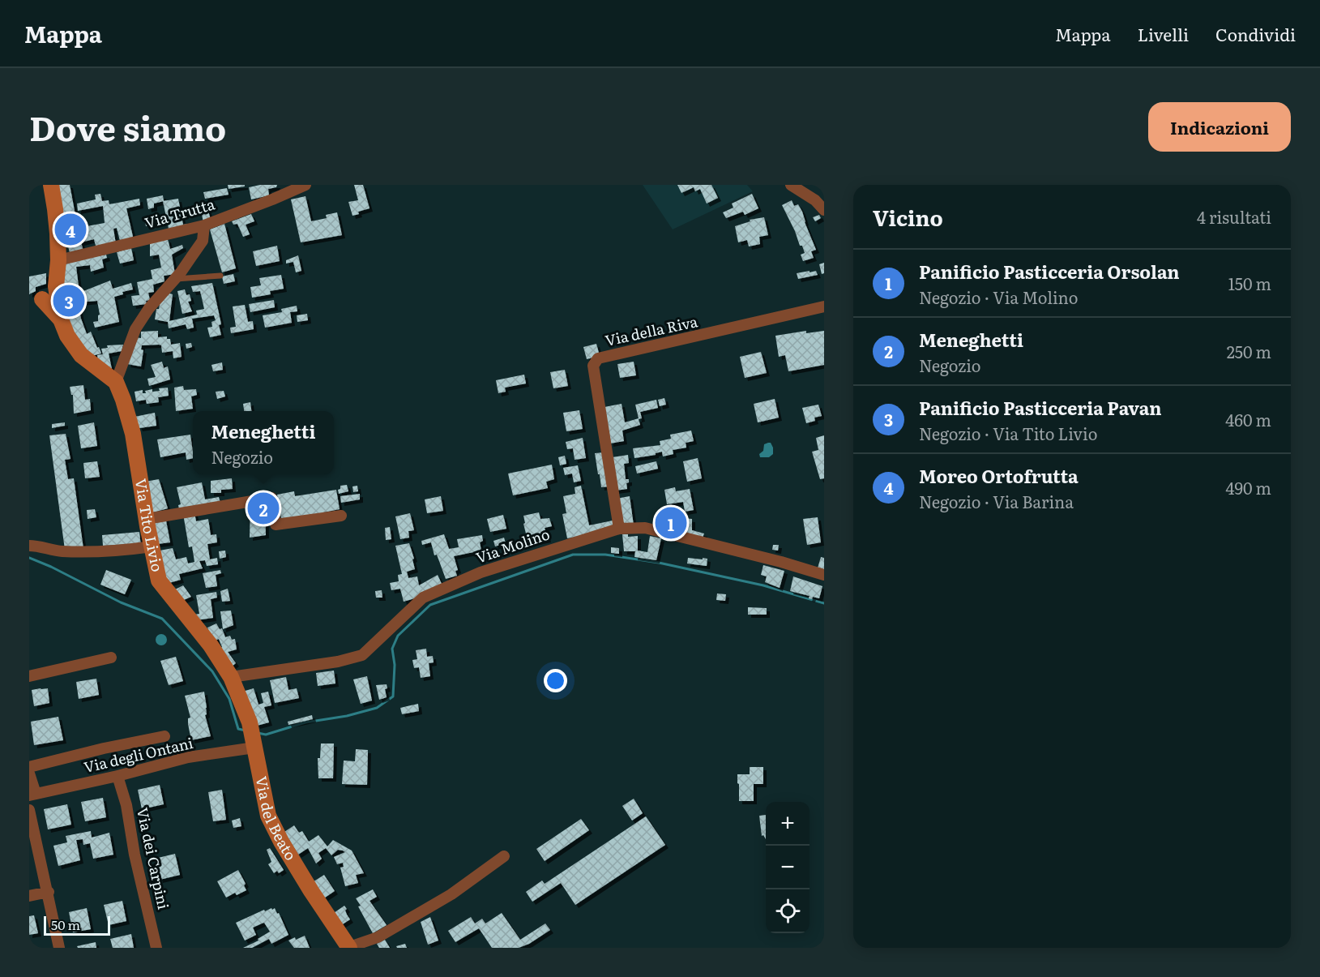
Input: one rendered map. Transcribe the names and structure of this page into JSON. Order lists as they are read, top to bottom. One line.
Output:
{"streets":{"street":["Via Trutta","Via della Riva","Via Tito Livio","Via Molino","Via degli Ontani","Via del Beato","Via dei Carpini"]},"crossings":[["Via Trutta","Via Tito Livio"],["Via della Riva","Via Molino"],["Via Tito Livio","Via Molino"],["Via Tito Livio","Via del Beato"],["Via Molino","Via del Beato"],["Via degli Ontani","Via del Beato"],["Via degli Ontani","Via dei Carpini"]],"scale_bar":"50 m","page":{"header":"Mappa","nav":["Mappa","Livelli","Condividi"],"title":"Dove siamo","buttons":"Indicazioni","heading":["Vicino","4 risultati"],"pins":["4","3","2","1"],"list":[{"mark":"1","name":"Panificio Pasticceria Orsolan","note":"Negozio · Via Molino","value":"150 m"},{"mark":"2","name":"Meneghetti","note":"Negozio","value":"250 m"},{"mark":"3","name":"Panificio Pasticceria Pavan","note":"Negozio · Via Tito Livio","value":"460 m"},{"mark":"4","name":"Moreo Ortofrutta","note":"Negozio · Via Barina","value":"490 m"}],"popup":["Meneghetti","Negozio"],"map_buttons":["+","−"],"scale":"50 m"}}
